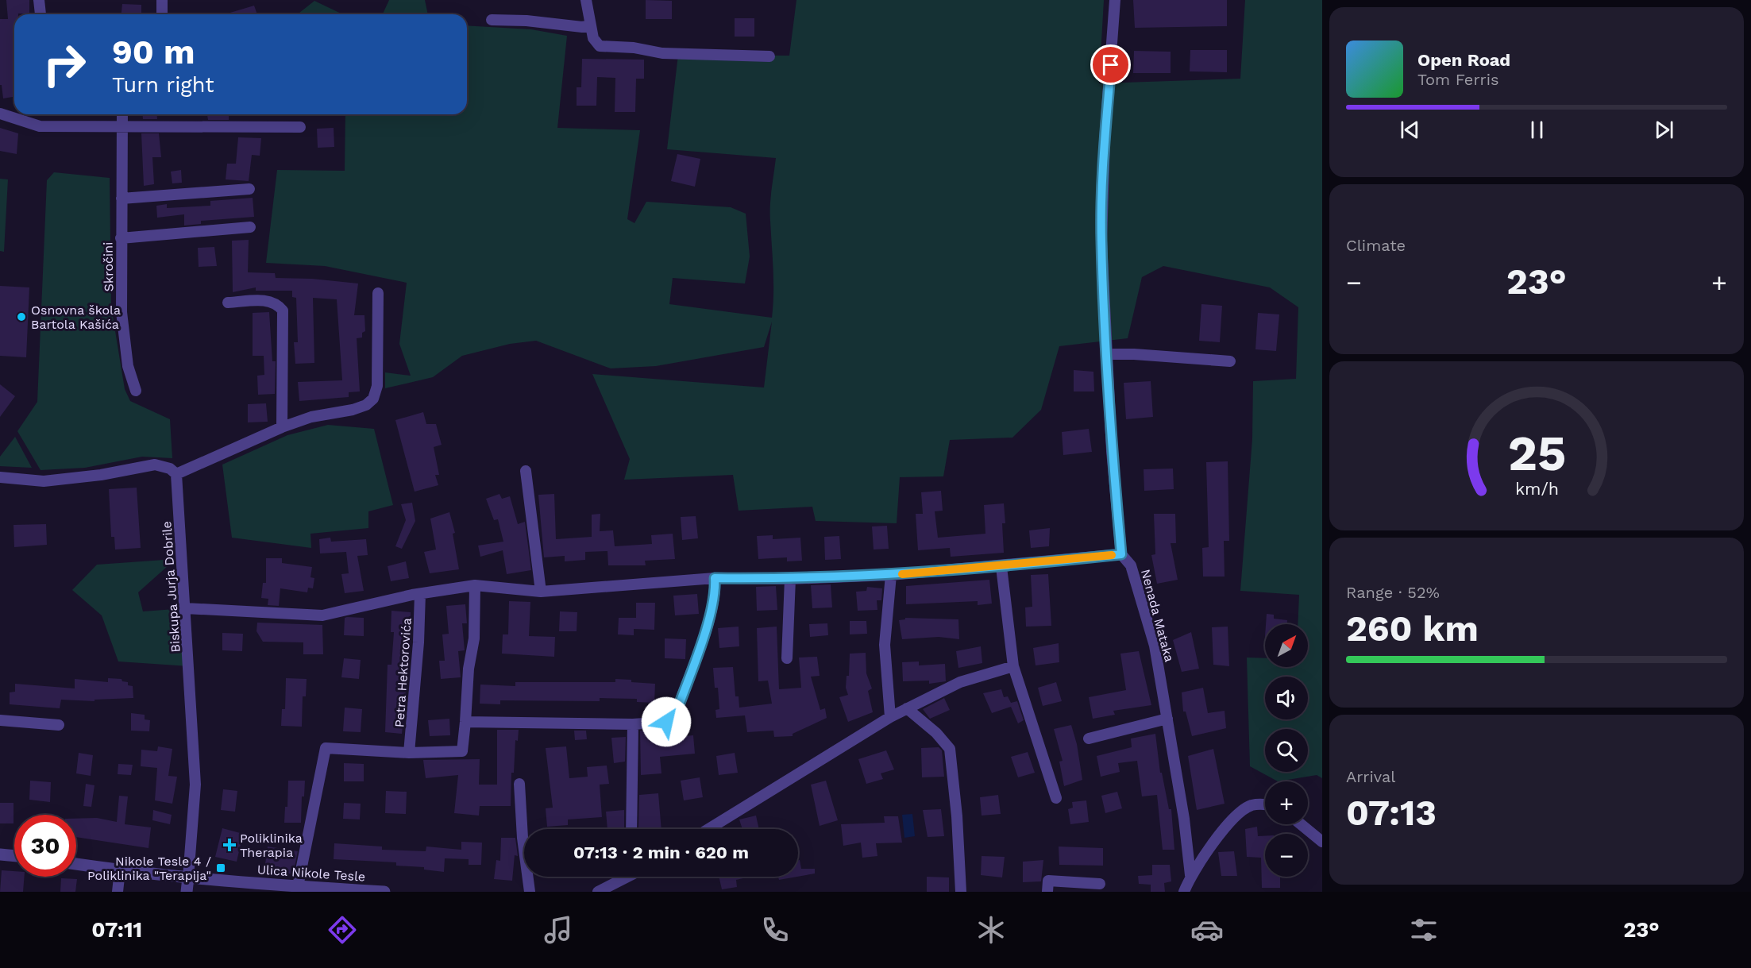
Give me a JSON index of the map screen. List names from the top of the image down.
{
  "streets": {
    "street": [
      "Skročini",
      "Biskupa Jurja Dobrile",
      "Nenada Mataka",
      "Petra Hektorovića",
      "Ulica Nikole Tesle"
    ]
  },
  "crossings": [
    ["Biskupa Jurja Dobrile", "Ulica Nikole Tesle"]
  ],
  "places": {
    "other": ["Osnovna škola Bartola Kašića"],
    "health": ["Poliklinika Therapia"],
    "transit": ["Nikole Tesle 4 / Poliklinika \"Terapija\""]
  },
  "north": "top right",
  "page": {
    "turn": ["90 m", "Turn right"],
    "song": ["Open Road", "Tom Ferris"],
    "tile": [
      "Climate",
      ["Range · 52%", "260 km"],
      ["Arrival", "07:13"]
    ],
    "heat": ["−", "23°", "+"],
    "map_buttons": ["+", "−"],
    "limit": "30",
    "trip": "07:13 · 2 min · 620 m",
    "tabs": ["07:11", "23°"],
    "gauge": ["25", "km/h"]
  }
}
